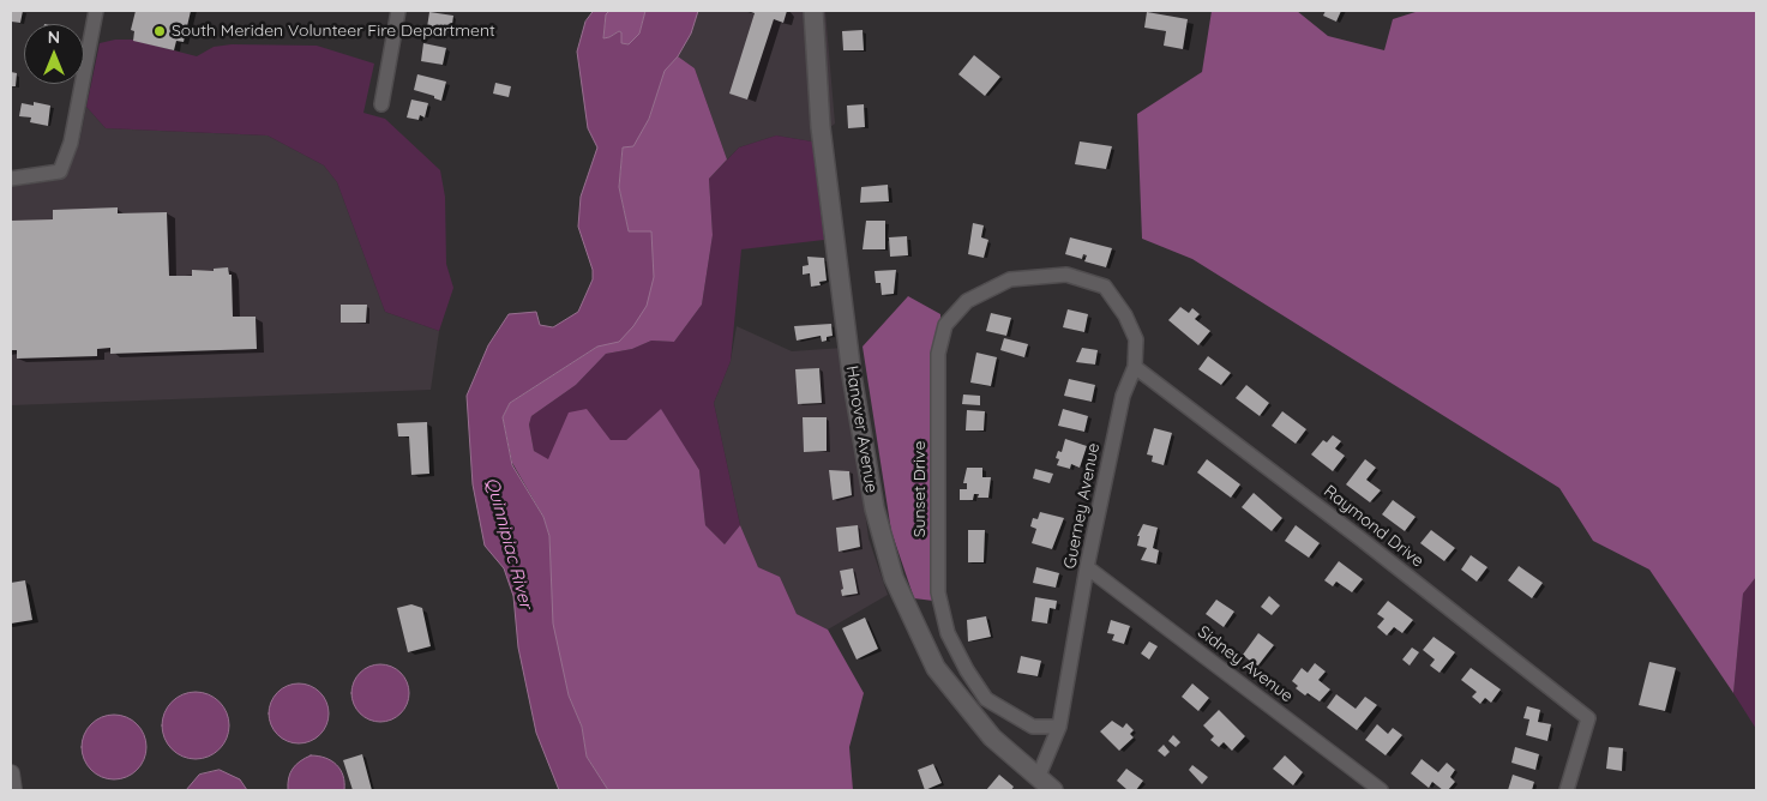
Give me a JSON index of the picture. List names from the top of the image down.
{
  "streets": {
    "main road": ["Hanover Avenue"],
    "street": [
      "Sunset Drive",
      "Guerney Avenue",
      "Raymond Drive",
      "Sidney Avenue"
    ]
  },
  "crossings": [
    ["Hanover Avenue", "Guerney Avenue"],
    ["Sunset Drive", "Guerney Avenue"],
    ["Guerney Avenue", "Raymond Drive"],
    ["Guerney Avenue", "Sidney Avenue"]
  ],
  "water": ["Quinnipiac River"],
  "places": ["South Meriden Volunteer Fire Department"],
  "north": "top"
}
